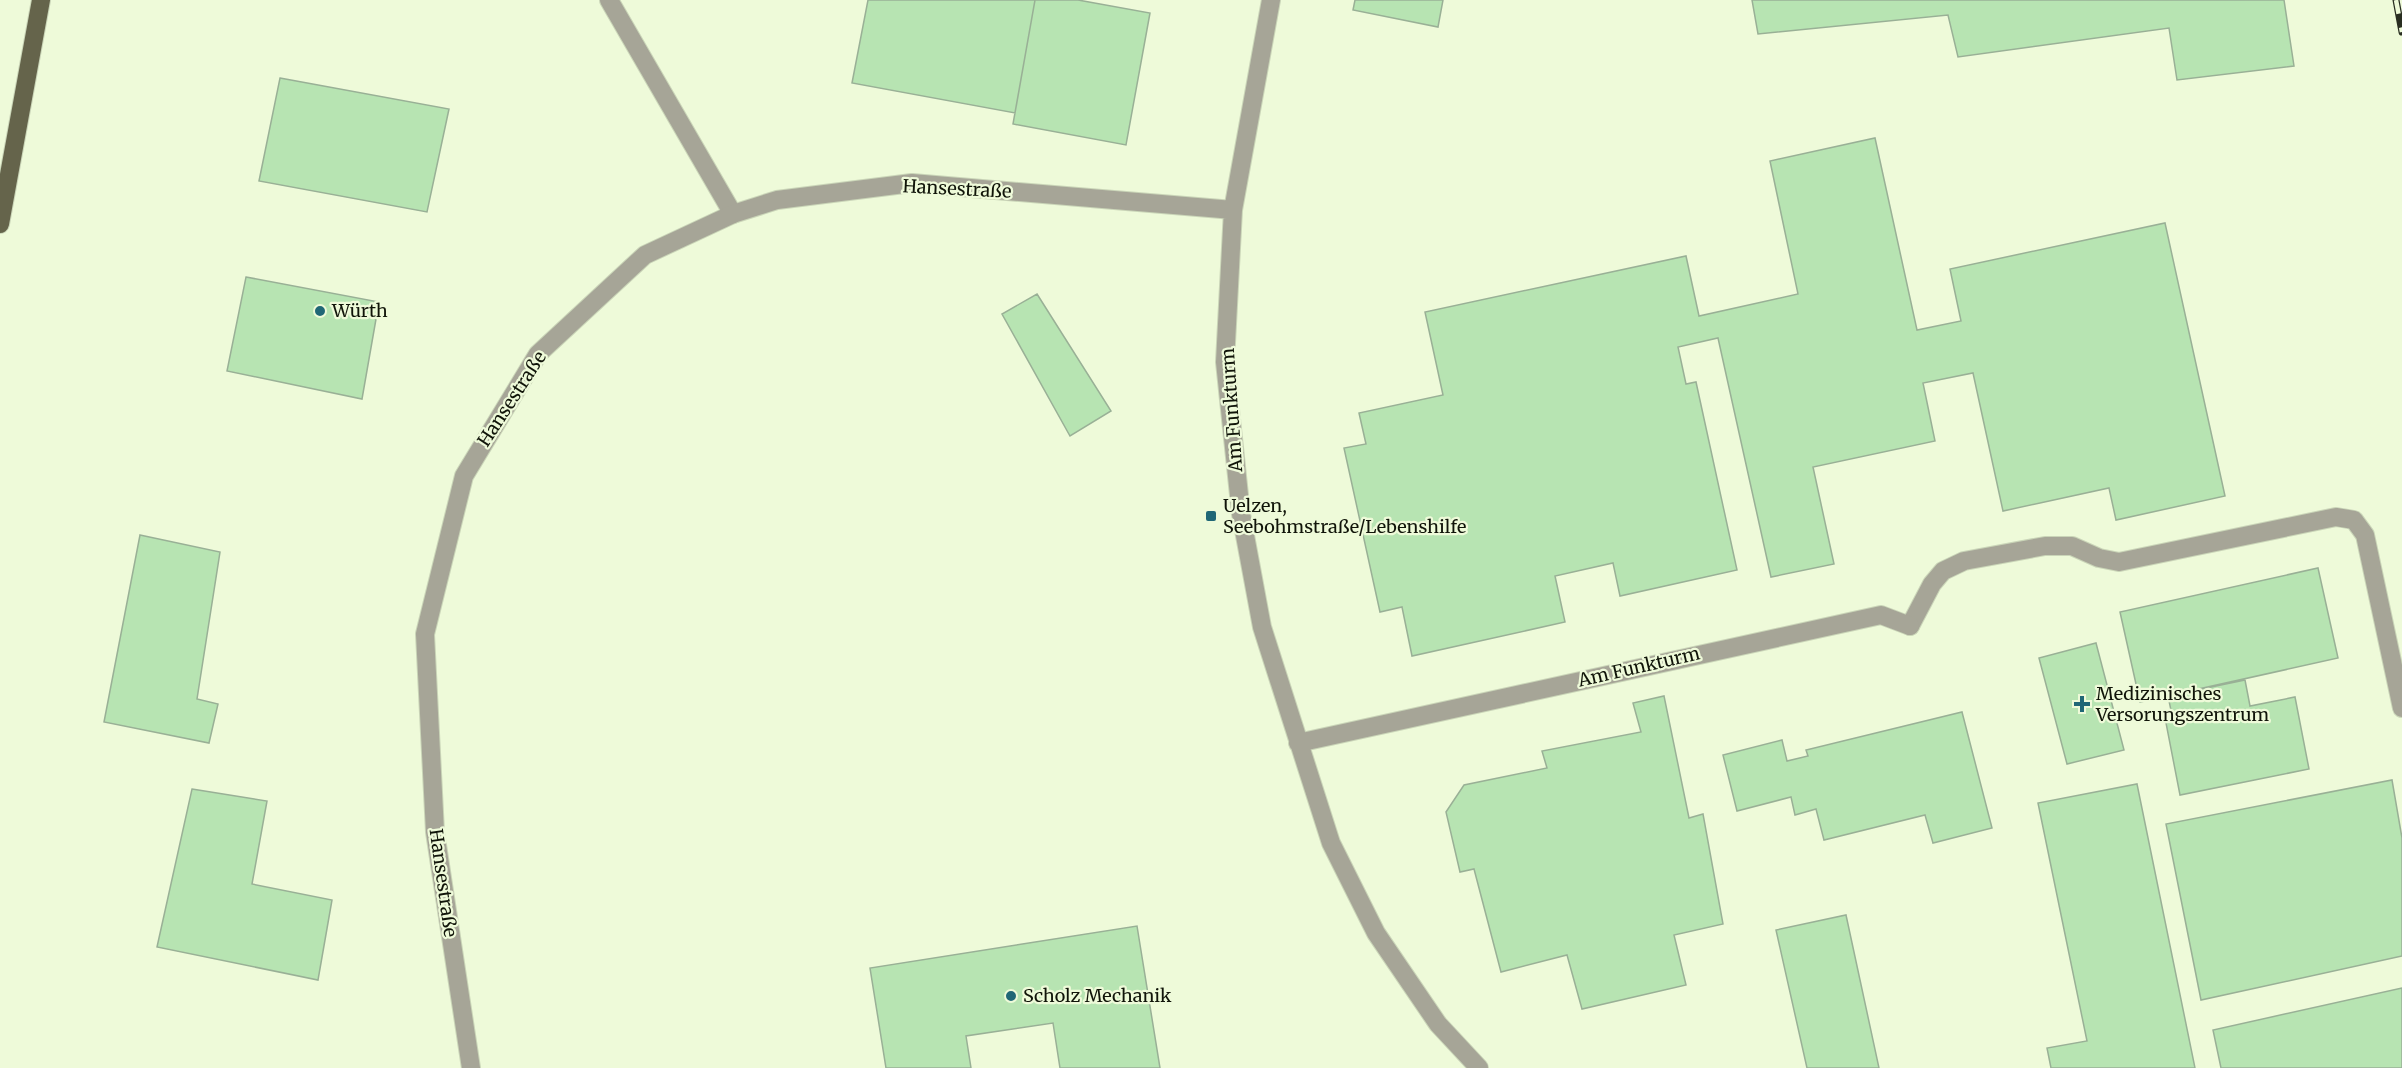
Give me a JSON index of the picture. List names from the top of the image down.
{
  "streets": {
    "street": ["Hansestraße", "Am Funkturm"]
  },
  "crossings": [
    ["Hansestraße", "Am Funkturm"]
  ],
  "places": {
    "other": ["Würth", "Scholz Mechanik"],
    "transit": ["Uelzen, Seebohmstraße/Lebenshilfe"],
    "health": ["Medizinisches Versorungszentrum"]
  }
}
